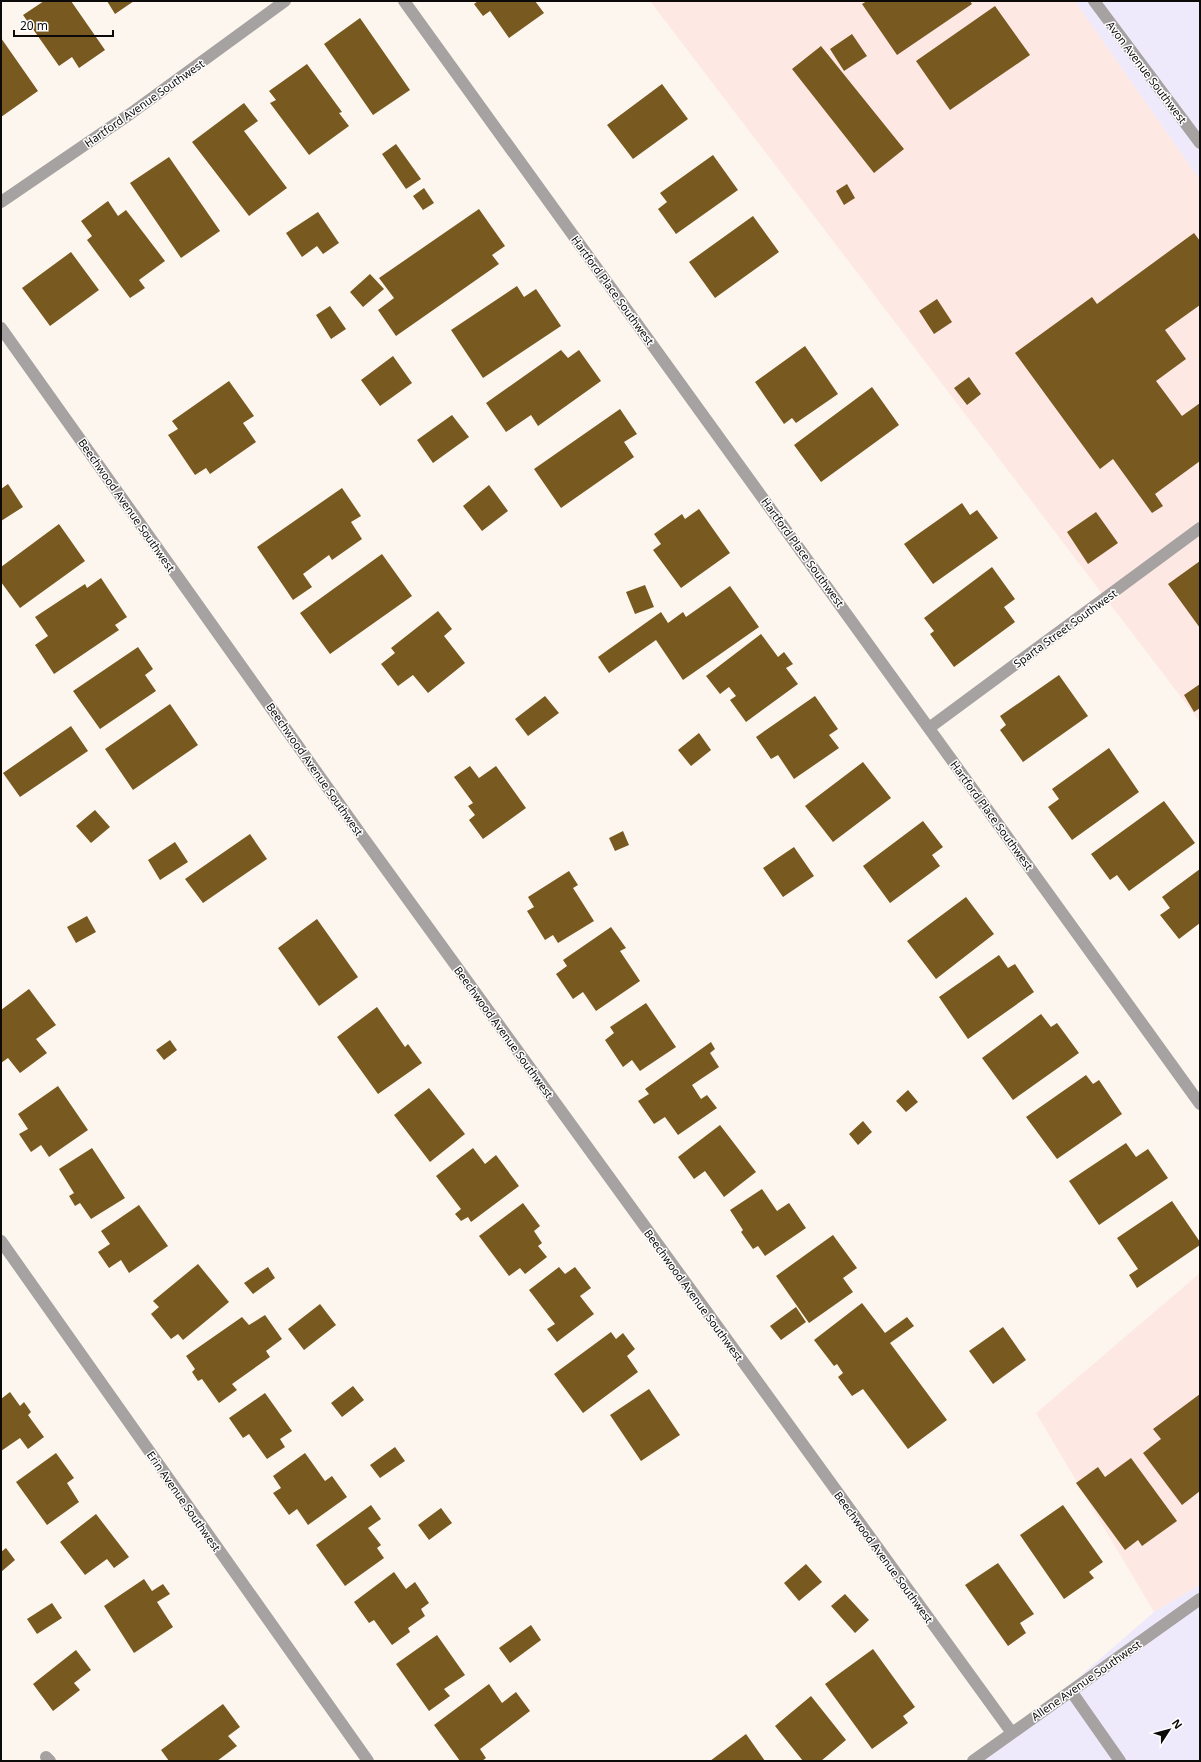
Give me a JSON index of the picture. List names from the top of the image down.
{
  "streets": {
    "street": [
      "Avon Avenue Southwest",
      "Hartford Avenue Southwest",
      "Hartford Place Southwest",
      "Beechwood Avenue Southwest",
      "Sparta Street Southwest",
      "Erin Avenue Southwest",
      "Allene Avenue Southwest"
    ]
  },
  "crossings": [
    ["Hartford Place Southwest", "Sparta Street Southwest"],
    ["Beechwood Avenue Southwest", "Allene Avenue Southwest"]
  ],
  "scale_bar": "20 m",
  "north": "top right"
}
